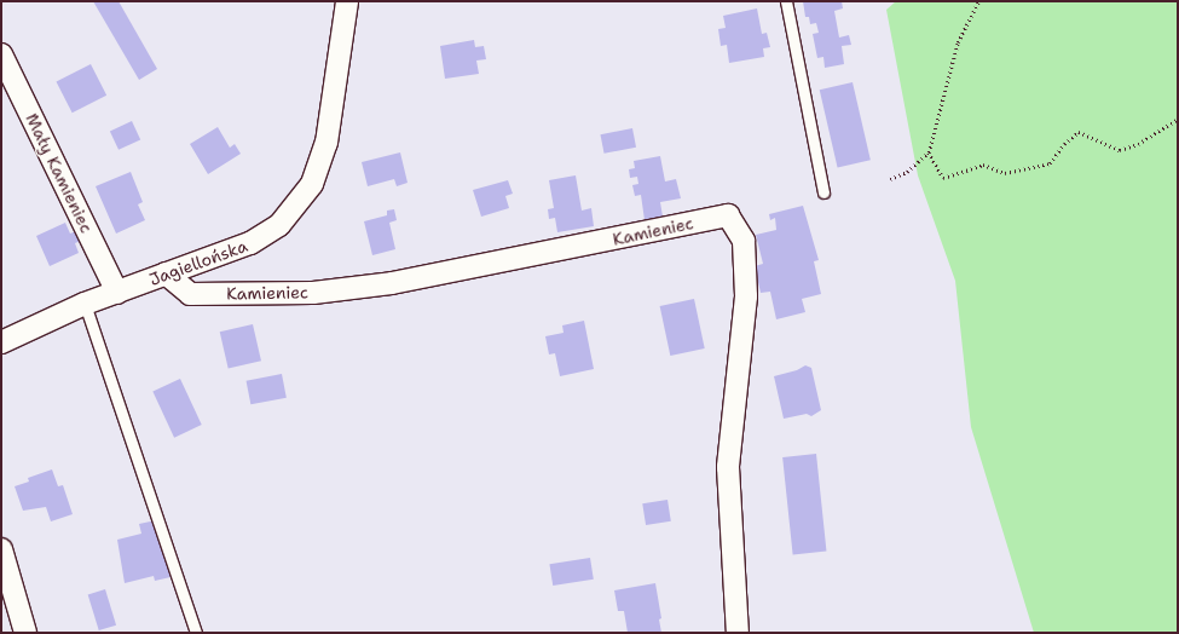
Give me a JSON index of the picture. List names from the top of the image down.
{
  "streets": {
    "street": ["Mały Kamieniec", "Kamieniec", "Jagiellońska"]
  },
  "crossings": [
    ["Mały Kamieniec", "Jagiellońska"],
    ["Kamieniec", "Jagiellońska"]
  ]
}
